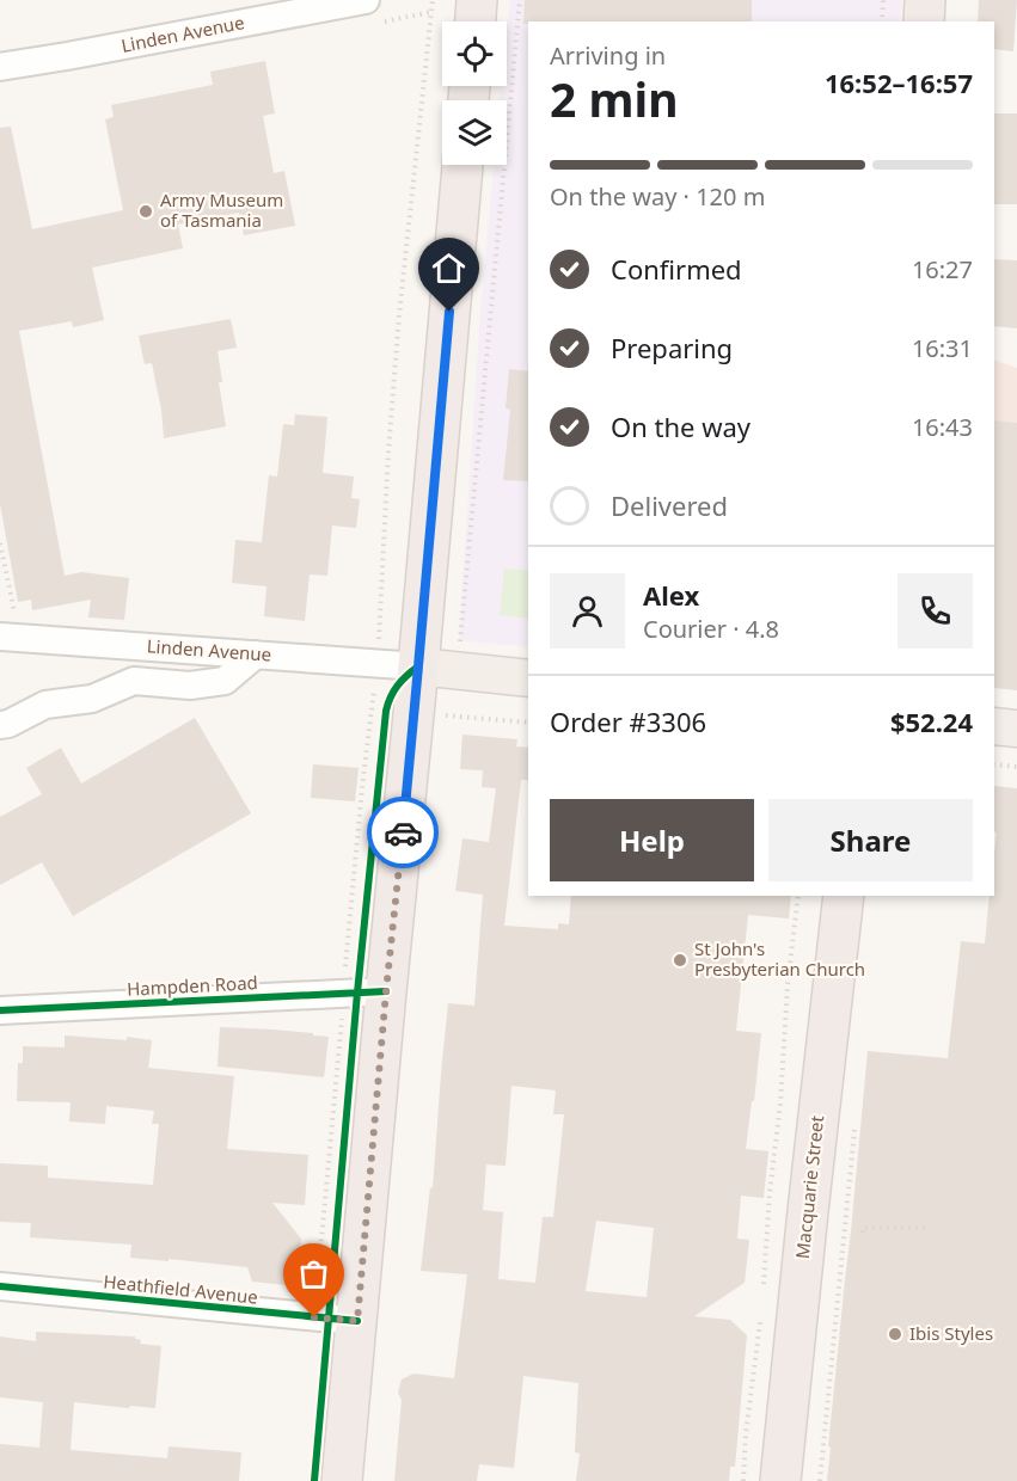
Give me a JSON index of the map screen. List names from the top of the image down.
{
  "streets": {
    "highway": ["Macquarie Street"],
    "street": ["Linden Avenue", "Hampden Road", "Heathfield Avenue"]
  },
  "places": ["Army Museum of Tasmania", "St John's Presbyterian Church", "Ibis Styles"],
  "page": {
    "heading": ["2 min", "Arriving in", "16:52–16:57"],
    "panel": [
      "Alex",
      "Courier · 4.8",
      "Order #3306",
      "$52.24"
    ],
    "bar": "On the way · 120 m",
    "list": [
      ["Confirmed", "16:27"],
      ["Preparing", "16:31"],
      ["On the way", "16:43"],
      "Delivered"
    ],
    "buttons": ["Help", "Share"]
  }
}
